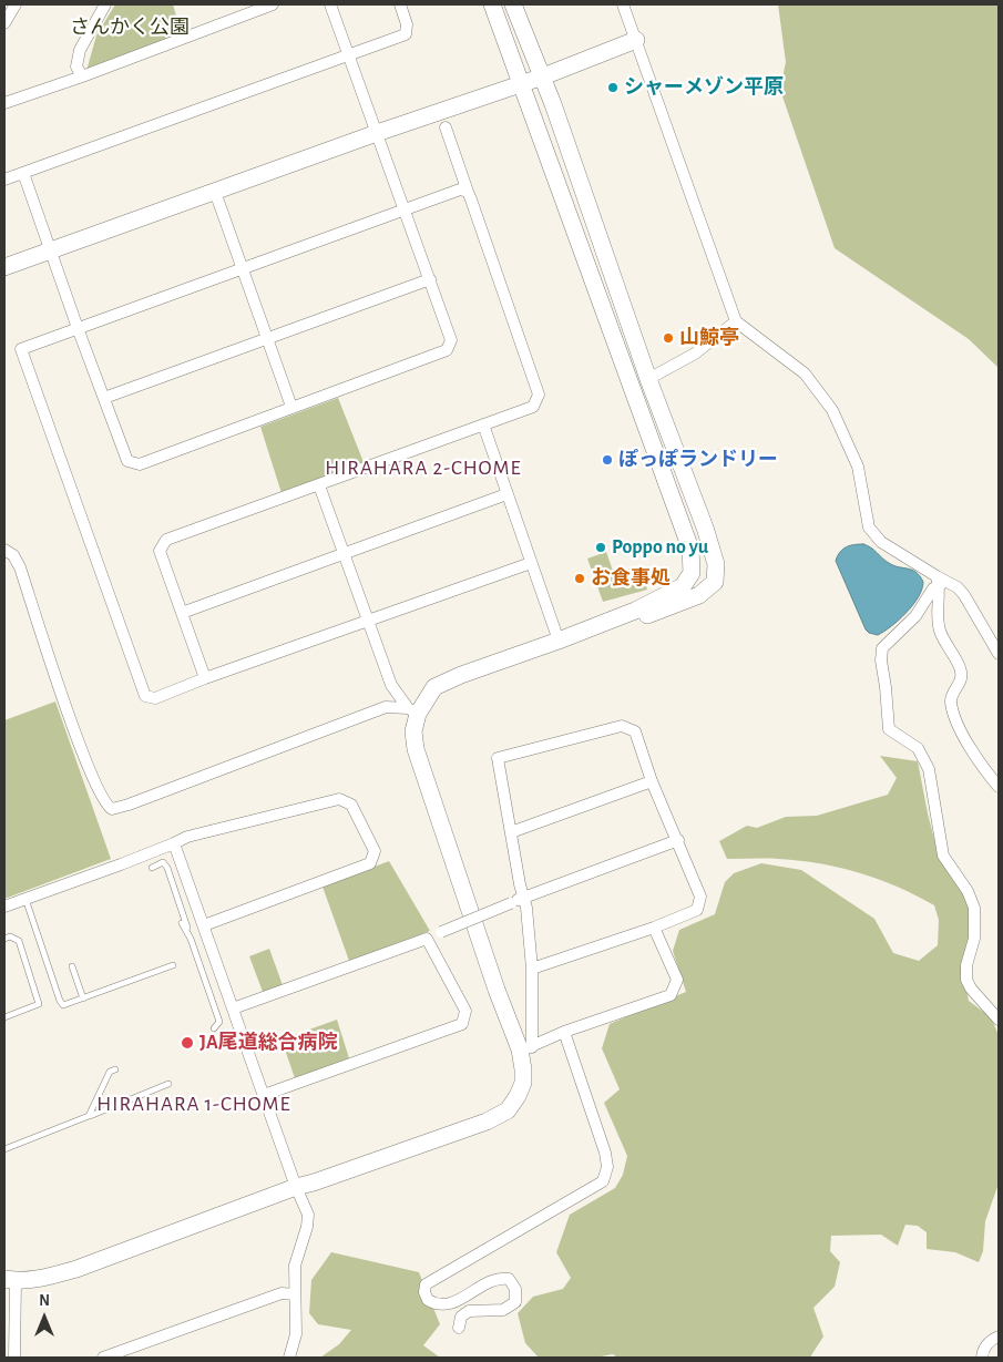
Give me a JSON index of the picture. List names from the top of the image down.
{
  "districts": ["HIRAHARA 2-CHOME", "HIRAHARA 1-CHOME"],
  "parks": ["さんかく公園"],
  "places": [
    "シャーメゾン平原",
    "山鯨亭",
    "ぽっぽランドリー",
    "Poppo no yu",
    "お食事処",
    "JA尾道総合病院"
  ],
  "north": "top"
}
